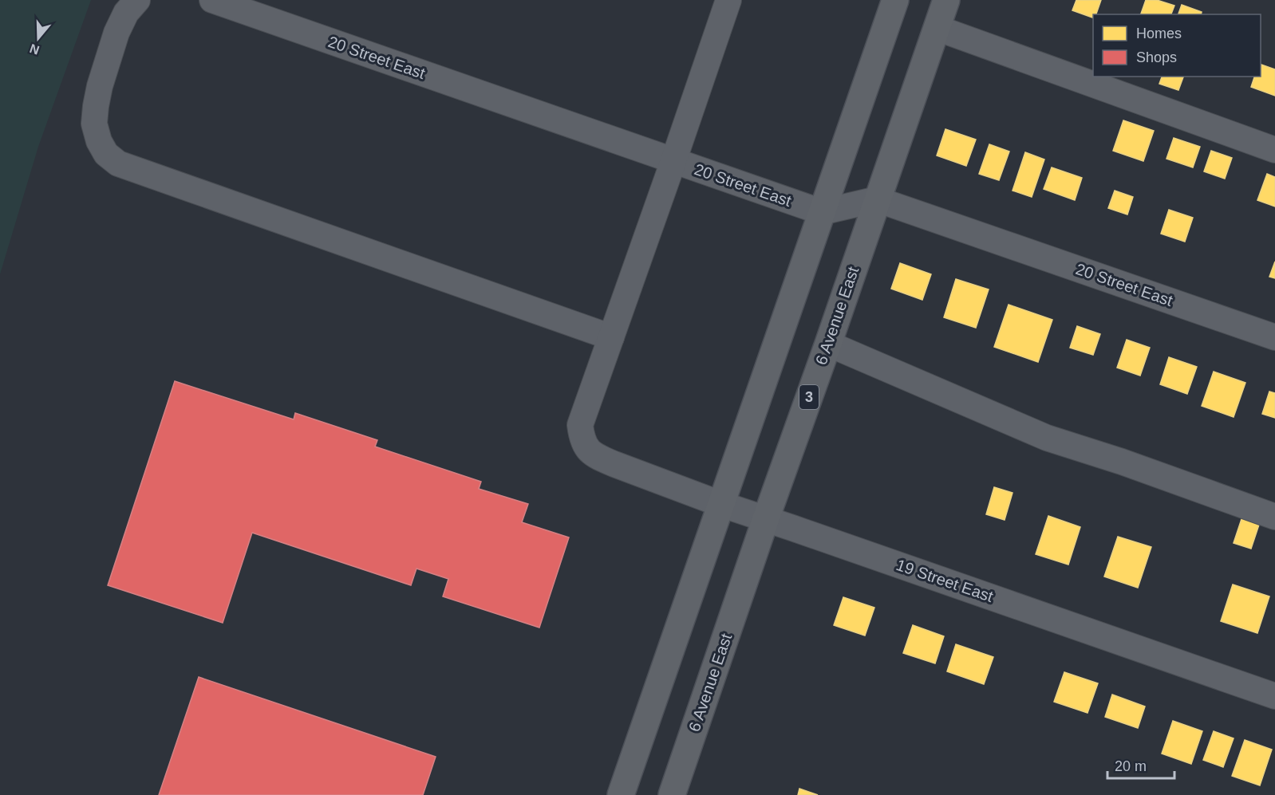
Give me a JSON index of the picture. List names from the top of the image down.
{
  "streets": {
    "main road": ["6 Avenue East", "3"],
    "street": ["20 Street East", "19 Street East"]
  },
  "crossings": [
    ["20 Street East", "6 Avenue East"],
    ["20 Street East", "19 Street East"],
    ["6 Avenue East", "19 Street East"]
  ],
  "legend": ["Homes", "Shops"],
  "scale_bar": "20 m",
  "north": "bottom"
}
